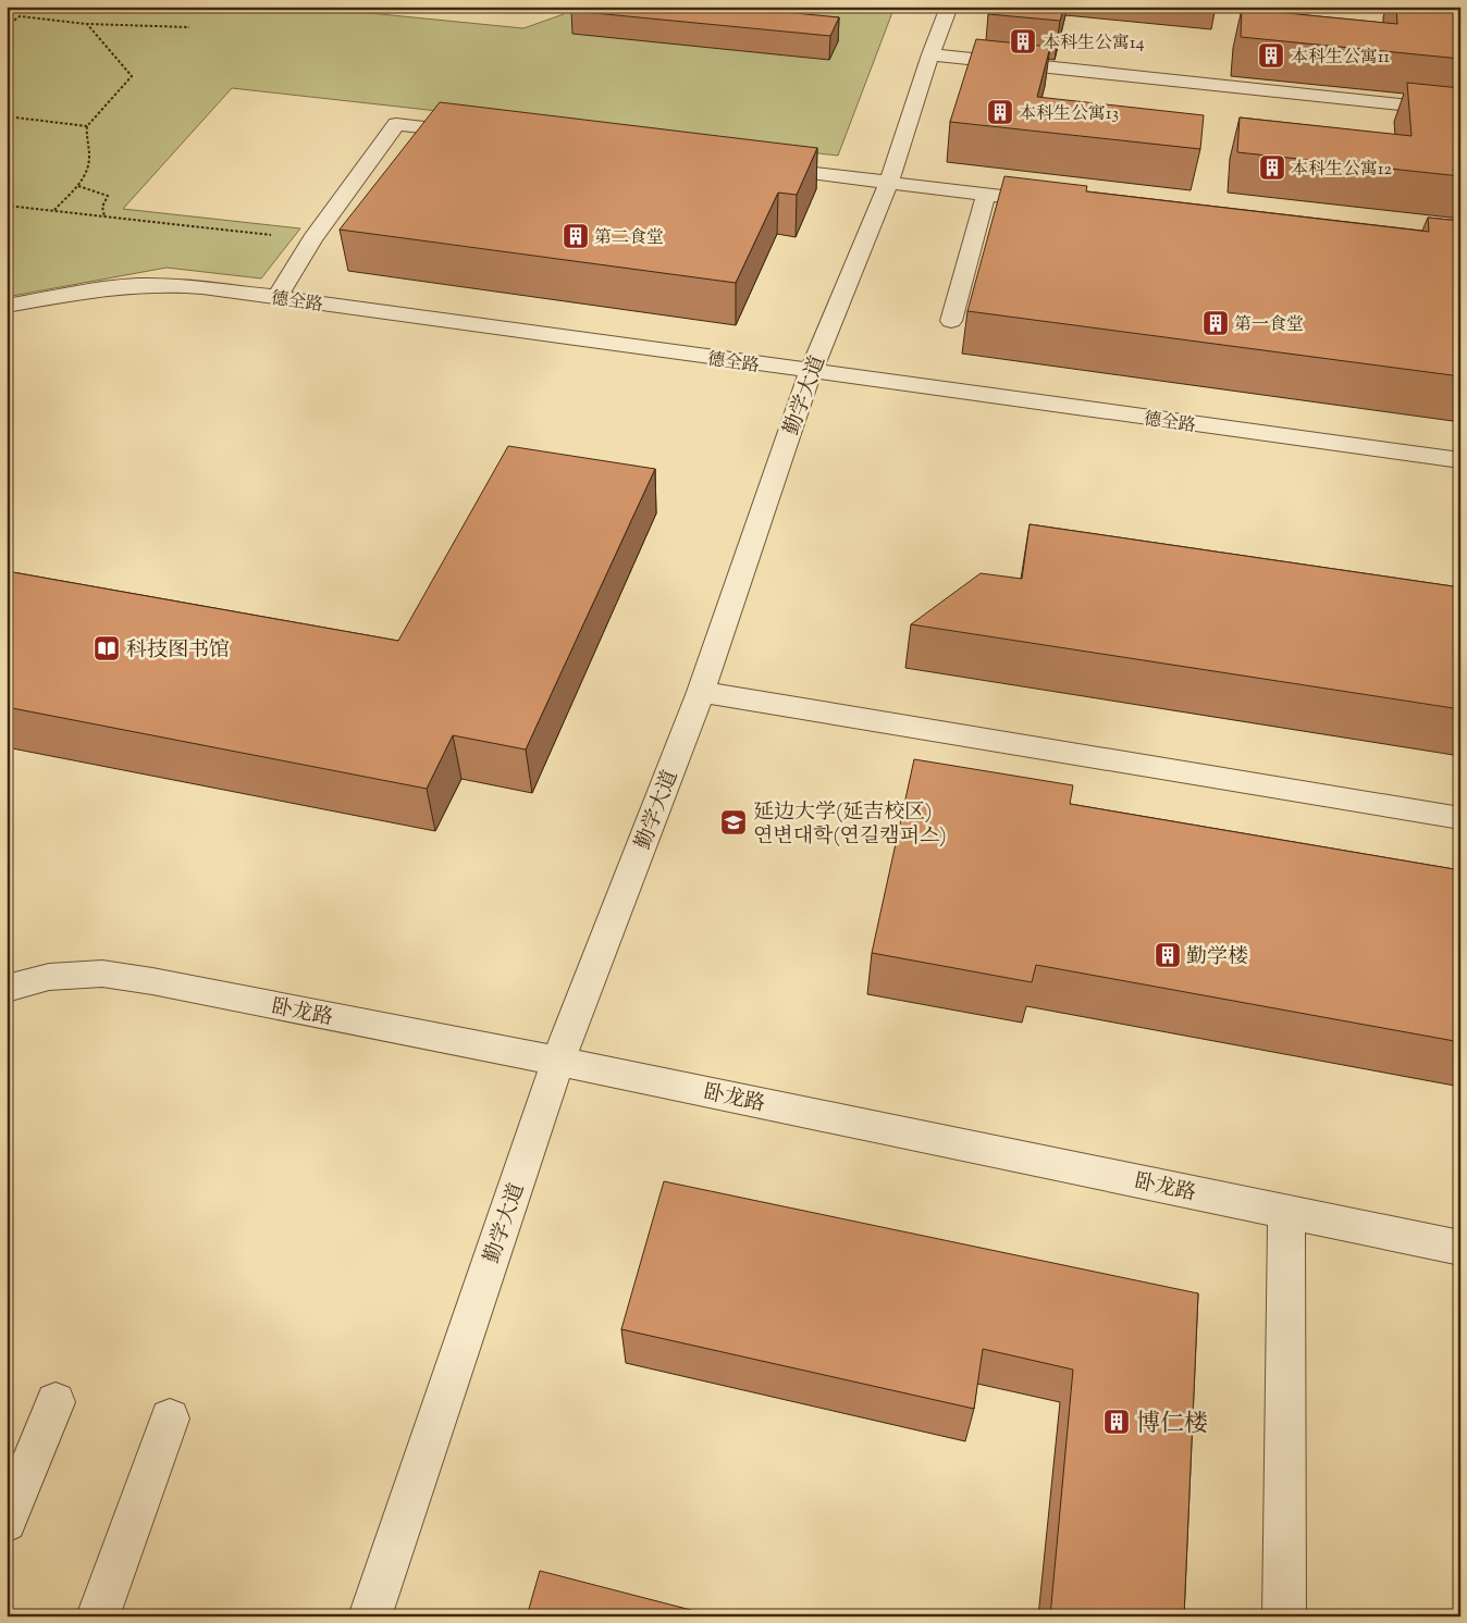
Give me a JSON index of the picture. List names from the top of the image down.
{
  "streets": {
    "lane": ["德全路", "勤学大道", "卧龙路"]
  },
  "crossings": [
    ["德全路", "勤学大道"],
    ["勤学大道", "卧龙路"]
  ],
  "places": {
    "building": [
      "本科生公寓14",
      "本科生公寓11",
      "本科生公寓13",
      "本科生公寓12",
      "第二食堂",
      "第一食堂",
      "勤学楼",
      "博仁楼"
    ],
    "library": ["科技图书馆"],
    "school or university": ["延边大学(延吉校区) 연변대학(연길캠퍼스)"]
  }
}
